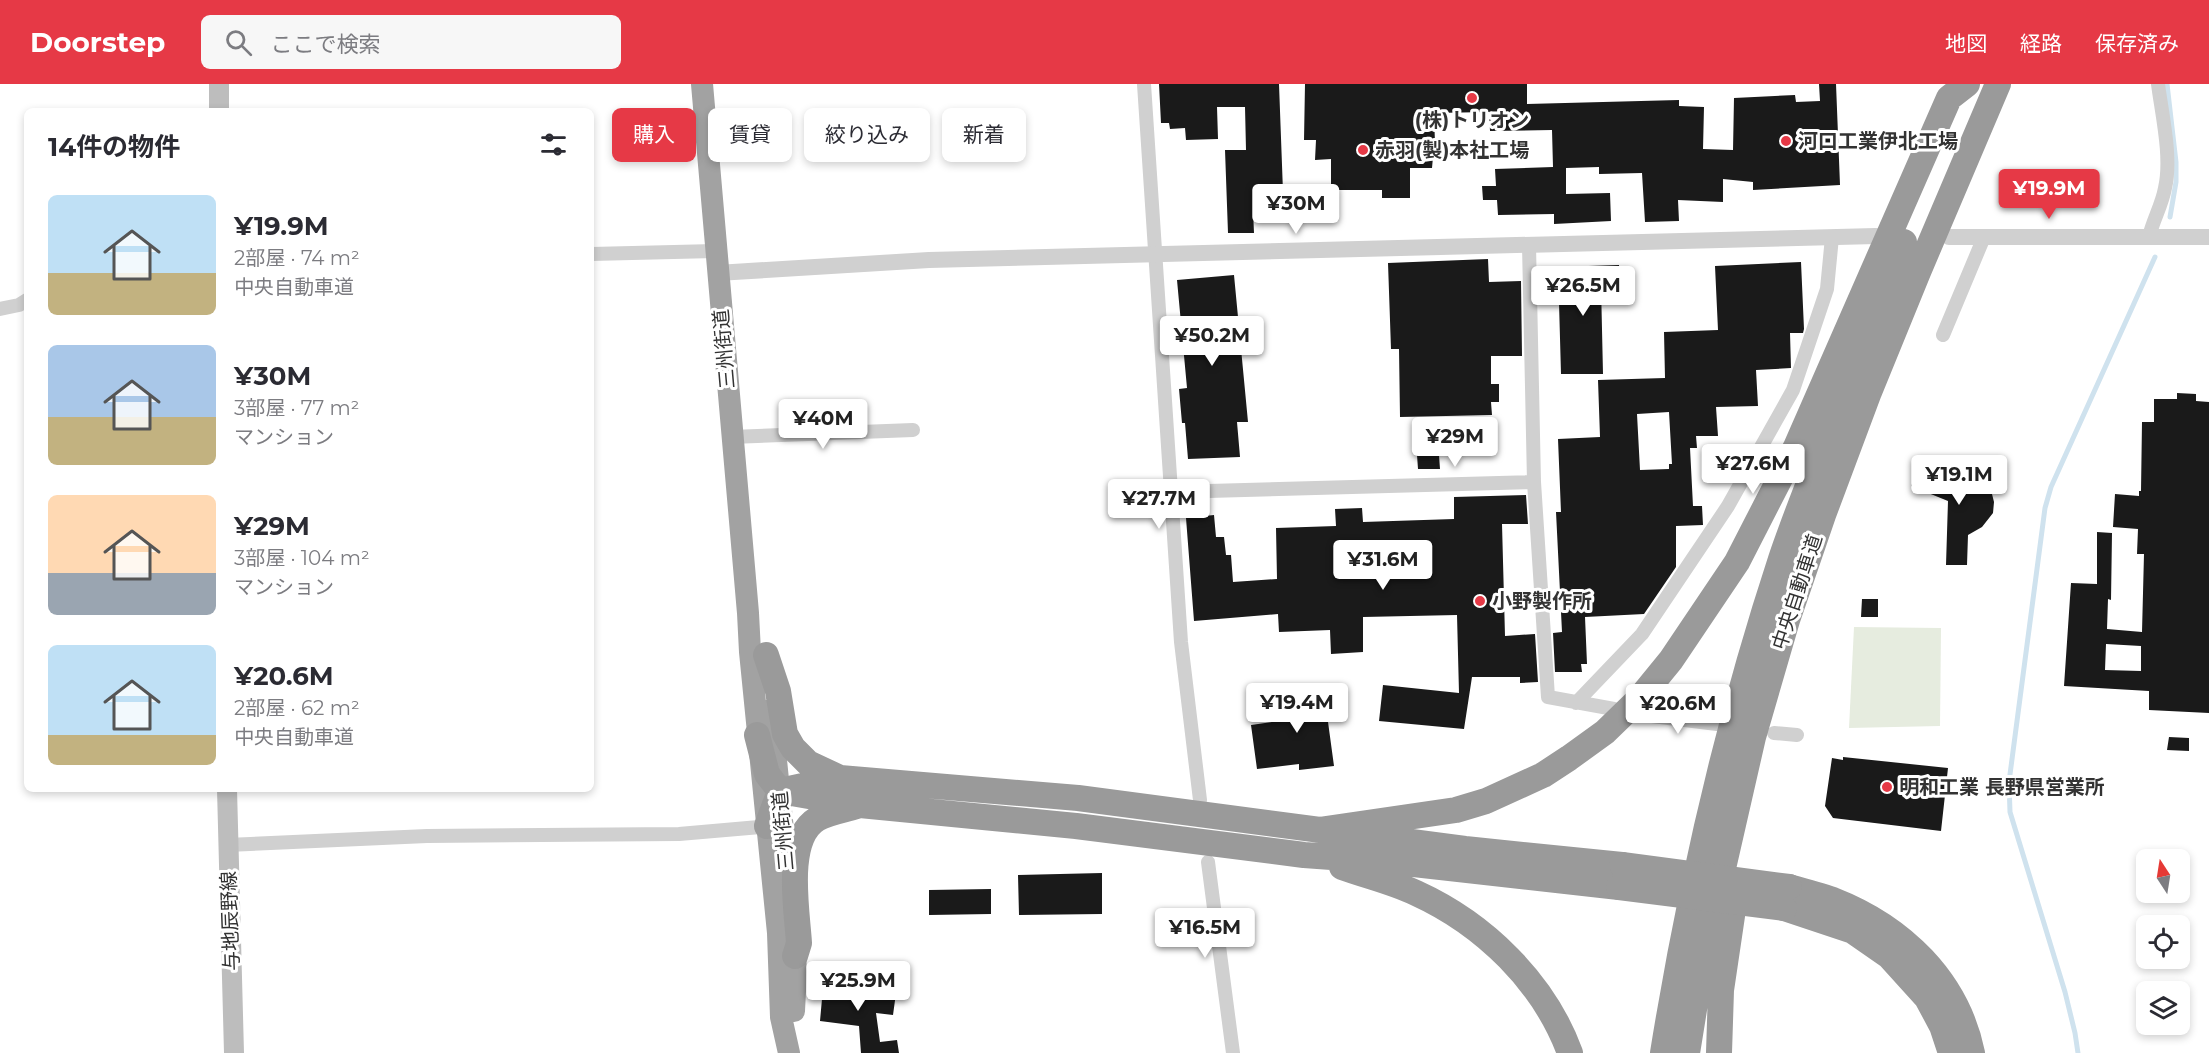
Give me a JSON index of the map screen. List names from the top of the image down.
{
  "streets": {
    "highway": ["三州街道", "中央自動車道"],
    "main road": ["与地辰野線"]
  },
  "places": [
    "(株)トリオン",
    "河口工業伊北工場",
    "赤羽(製)本社工場",
    "小野製作所",
    "明和工業 長野県営業所"
  ],
  "north": "top",
  "page": {
    "header": "Doorstep",
    "search": "ここで検索",
    "nav": ["地図", "経路", "保存済み"],
    "chip": [
      "購入",
      "賃貸",
      "絞り込み",
      "新着"
    ],
    "heading": "14件の物件",
    "price": [
      "¥19.9M",
      "¥30M",
      "¥26.5M",
      "¥50.2M",
      "¥40M",
      "¥29M",
      "¥27.6M",
      "¥19.1M",
      "¥27.7M",
      "¥31.6M",
      "¥19.4M",
      "¥20.6M",
      "¥16.5M",
      "¥25.9M"
    ],
    "list": [
      {
        "name": "¥19.9M",
        "note": "2部屋 · 74 m² · 中央自動車道"
      },
      {
        "name": "¥30M",
        "note": "3部屋 · 77 m² · マンション"
      },
      {
        "name": "¥29M",
        "note": "3部屋 · 104 m² · マンション"
      },
      {
        "name": "¥20.6M",
        "note": "2部屋 · 62 m² · 中央自動車道"
      }
    ]
  }
}
